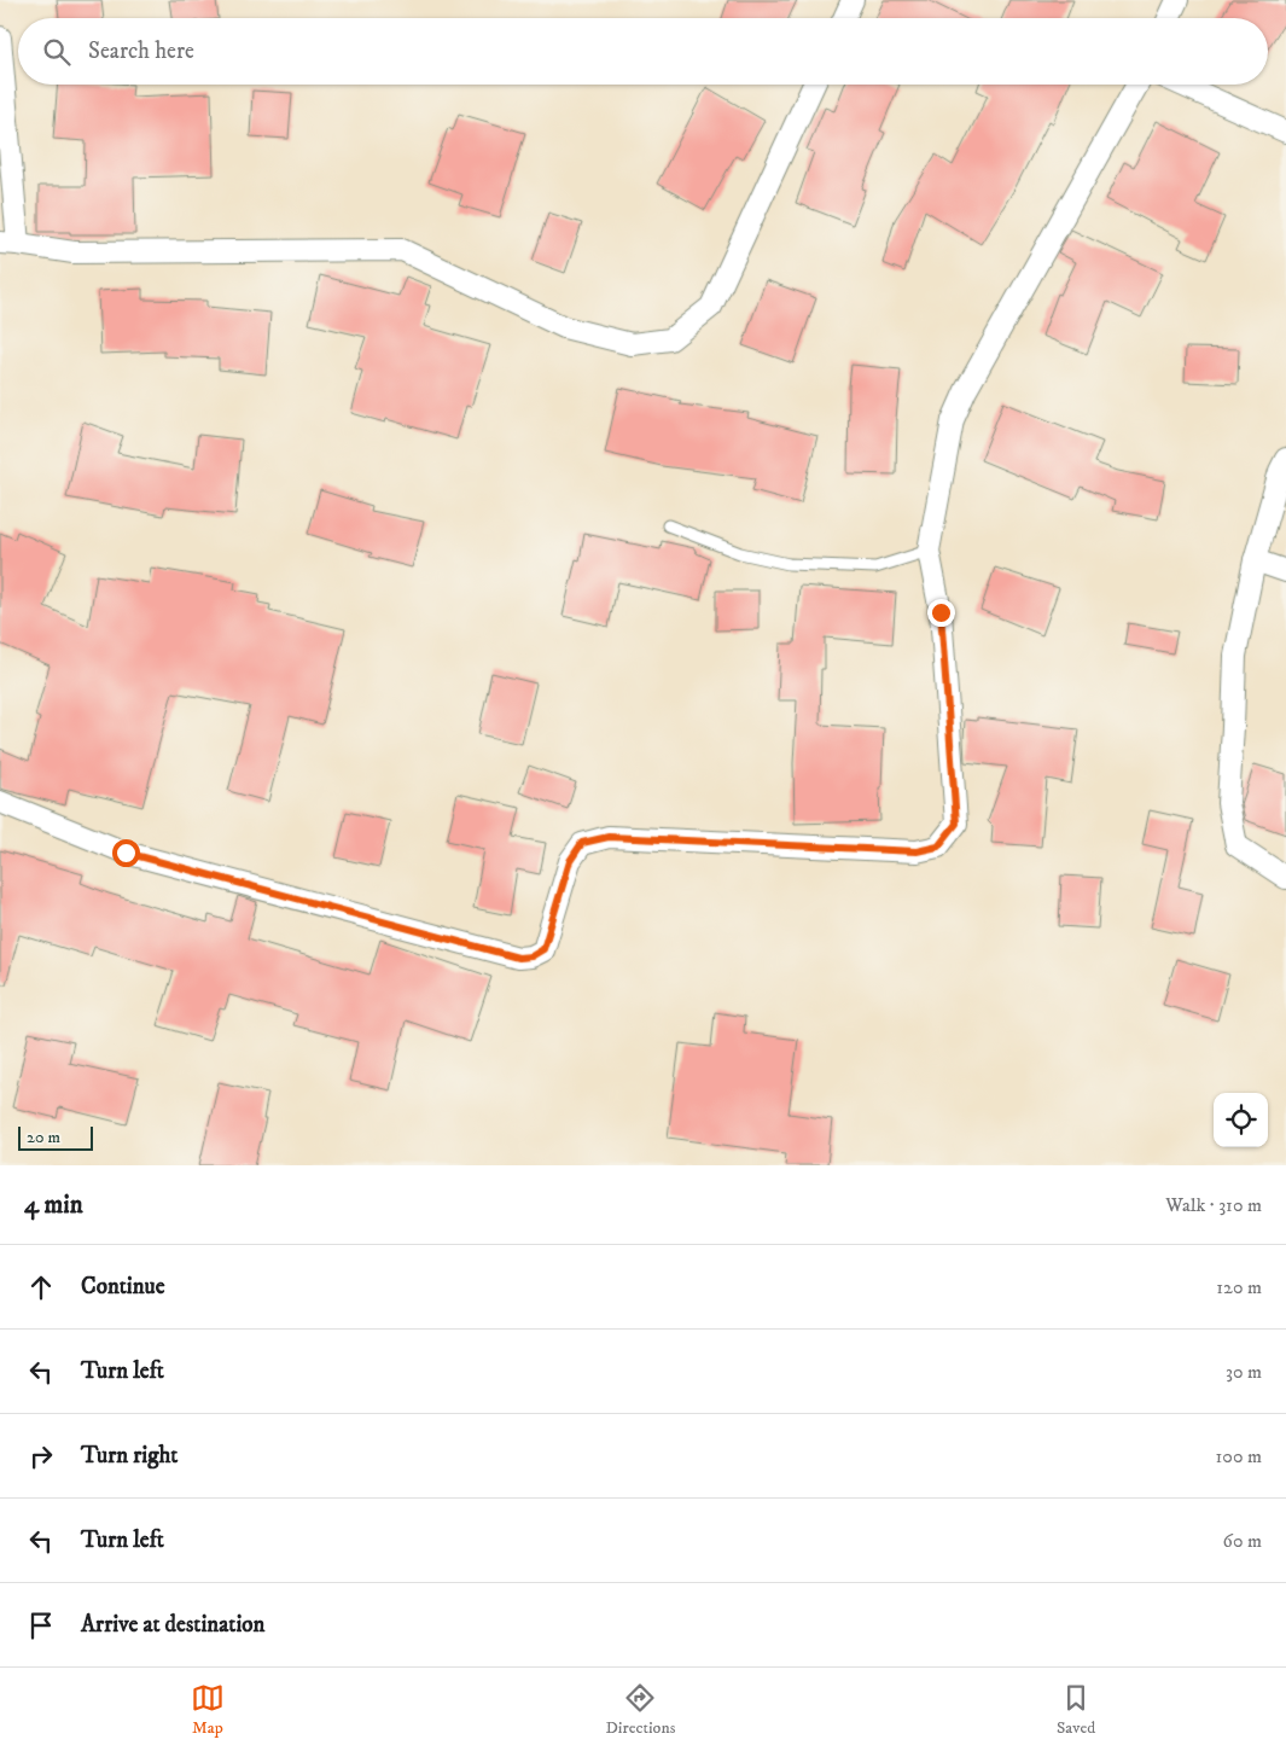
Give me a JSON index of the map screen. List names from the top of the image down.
{
  "scale_bar": "20 m",
  "page": {
    "search": "Search here",
    "scale": "20 m",
    "heading": ["4 min", "Walk · 310 m"],
    "list": [
      ["Continue", "120 m"],
      ["Turn left", "30 m"],
      ["Turn right", "100 m"],
      ["Turn left", "60 m"],
      "Arrive at destination"
    ],
    "nav": ["Map", "Directions", "Saved"]
  }
}
